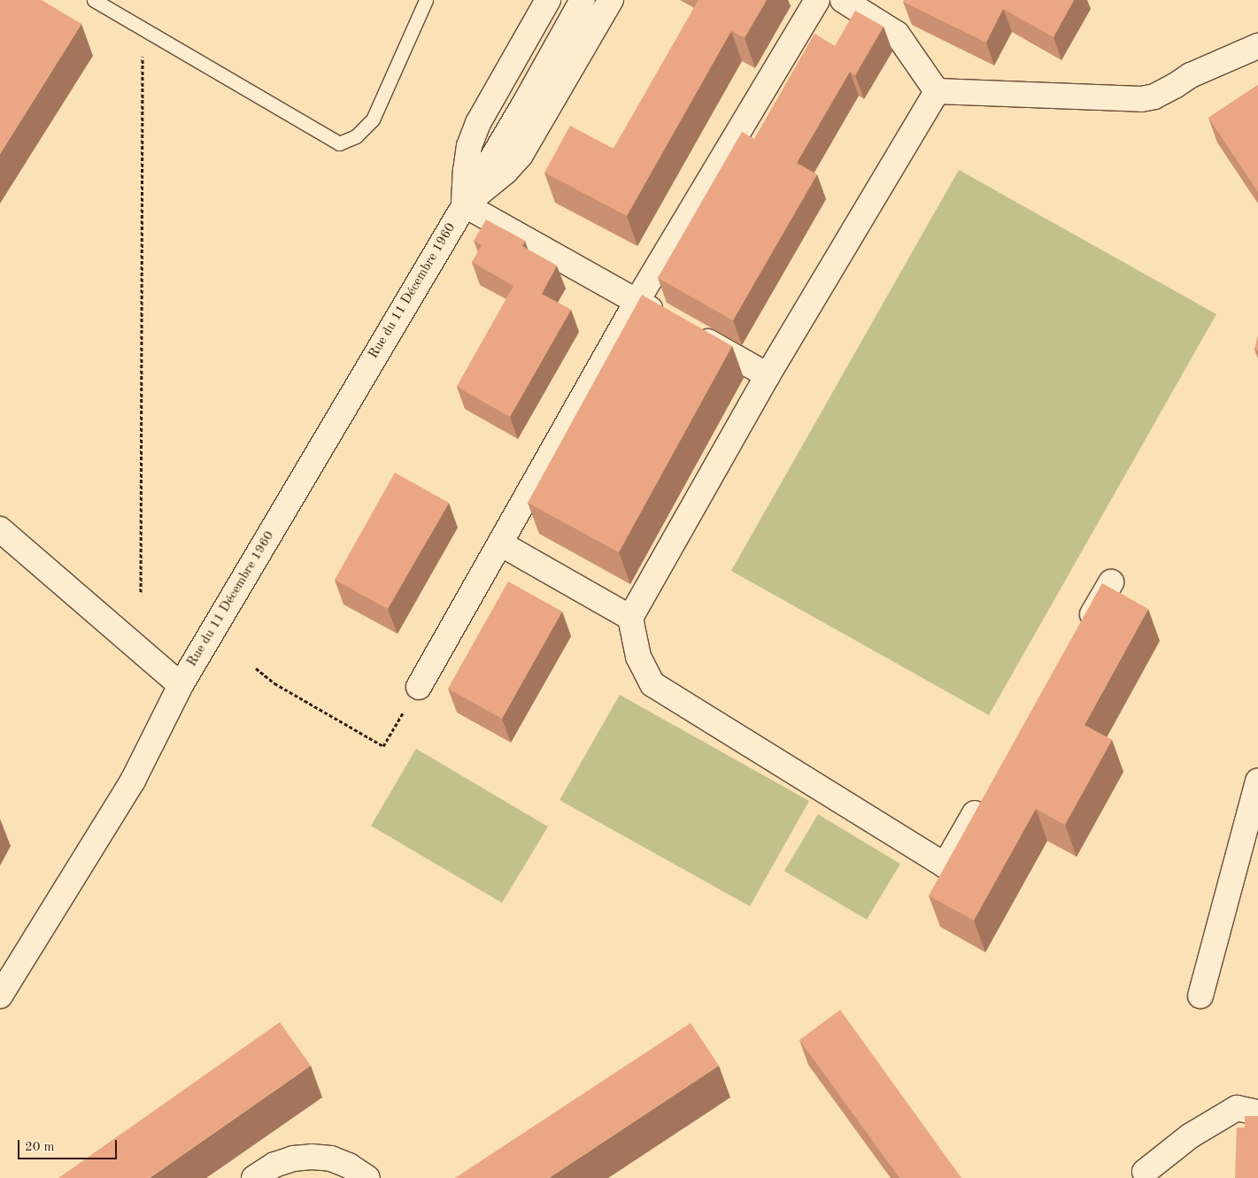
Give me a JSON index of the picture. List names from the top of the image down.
{
  "streets": {
    "street": ["Rue du 11 Décembre 1960"]
  },
  "scale_bar": "20 m"
}
